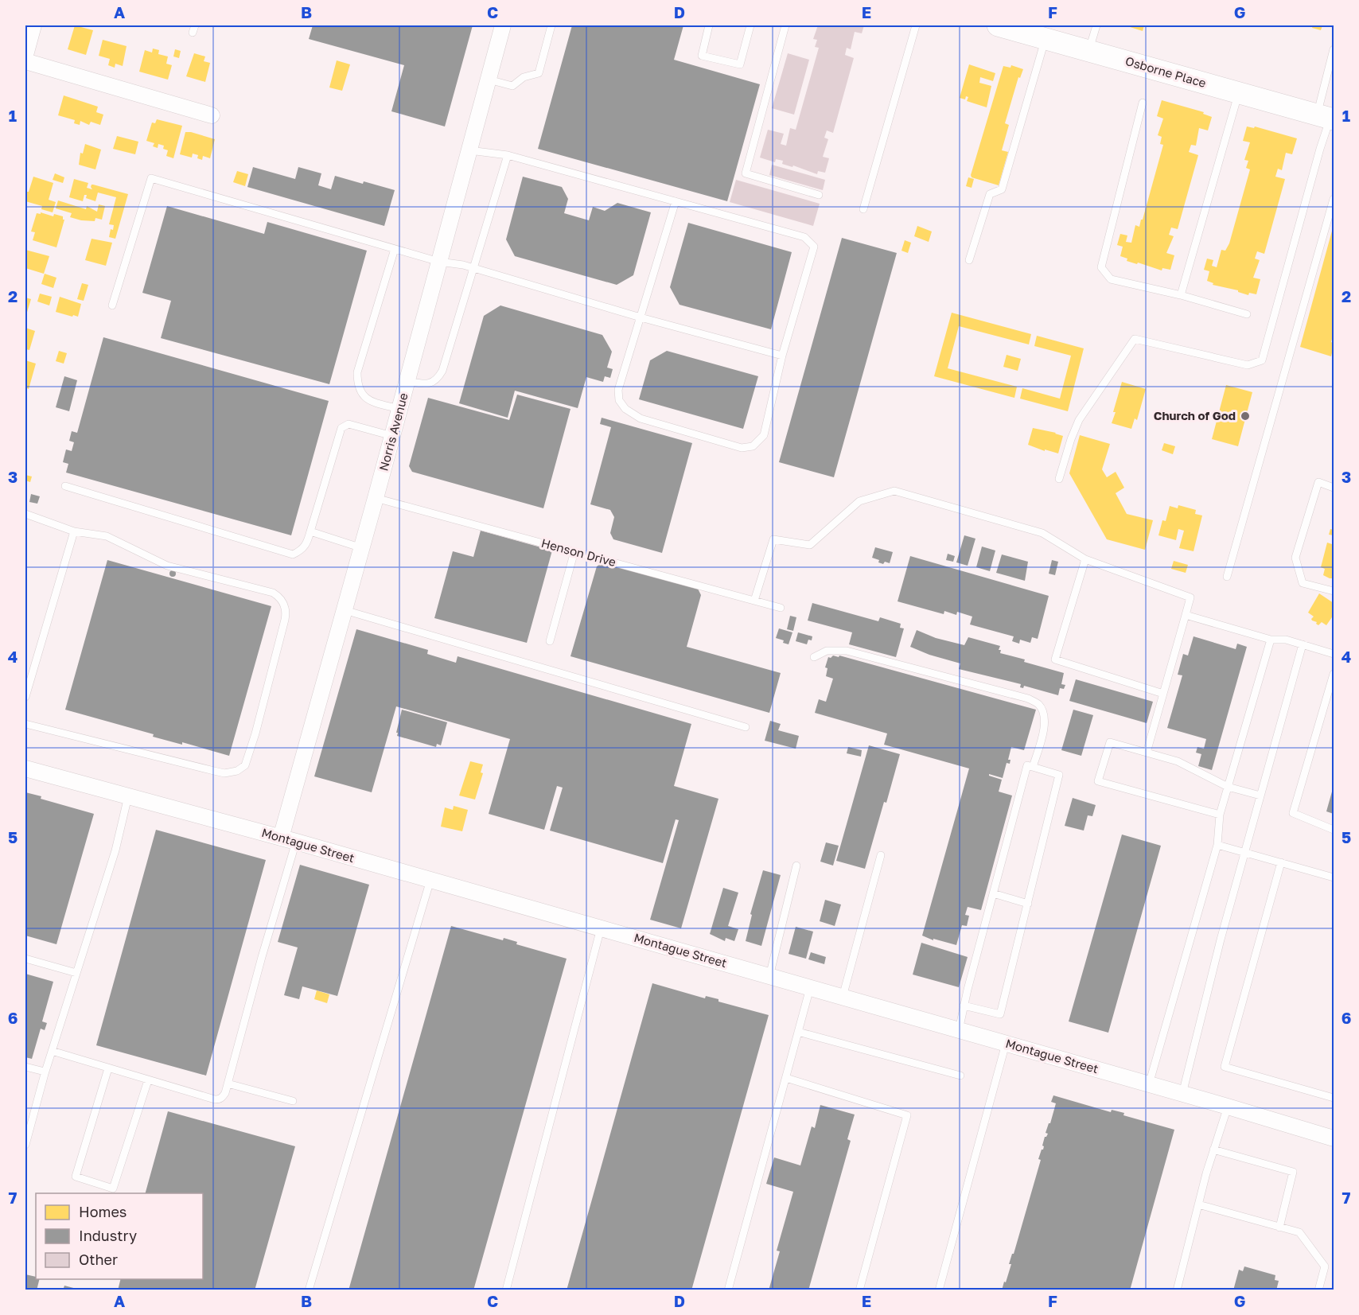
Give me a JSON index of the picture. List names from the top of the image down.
{
  "streets": {
    "street": ["Osborne Place", "Norris Avenue", "Montague Street"],
    "lane": ["Henson Drive"]
  },
  "crossings": [
    ["Norris Avenue", "Henson Drive"],
    ["Norris Avenue", "Montague Street"]
  ],
  "places": ["Church of God"],
  "legend": ["Homes", "Industry", "Other"],
  "grid": {
    "columns": [
      "A",
      "B",
      "C",
      "D",
      "E",
      "F",
      "G"
    ],
    "rows": [
      "1",
      "2",
      "3",
      "4",
      "5",
      "6",
      "7"
    ]
  }
}
